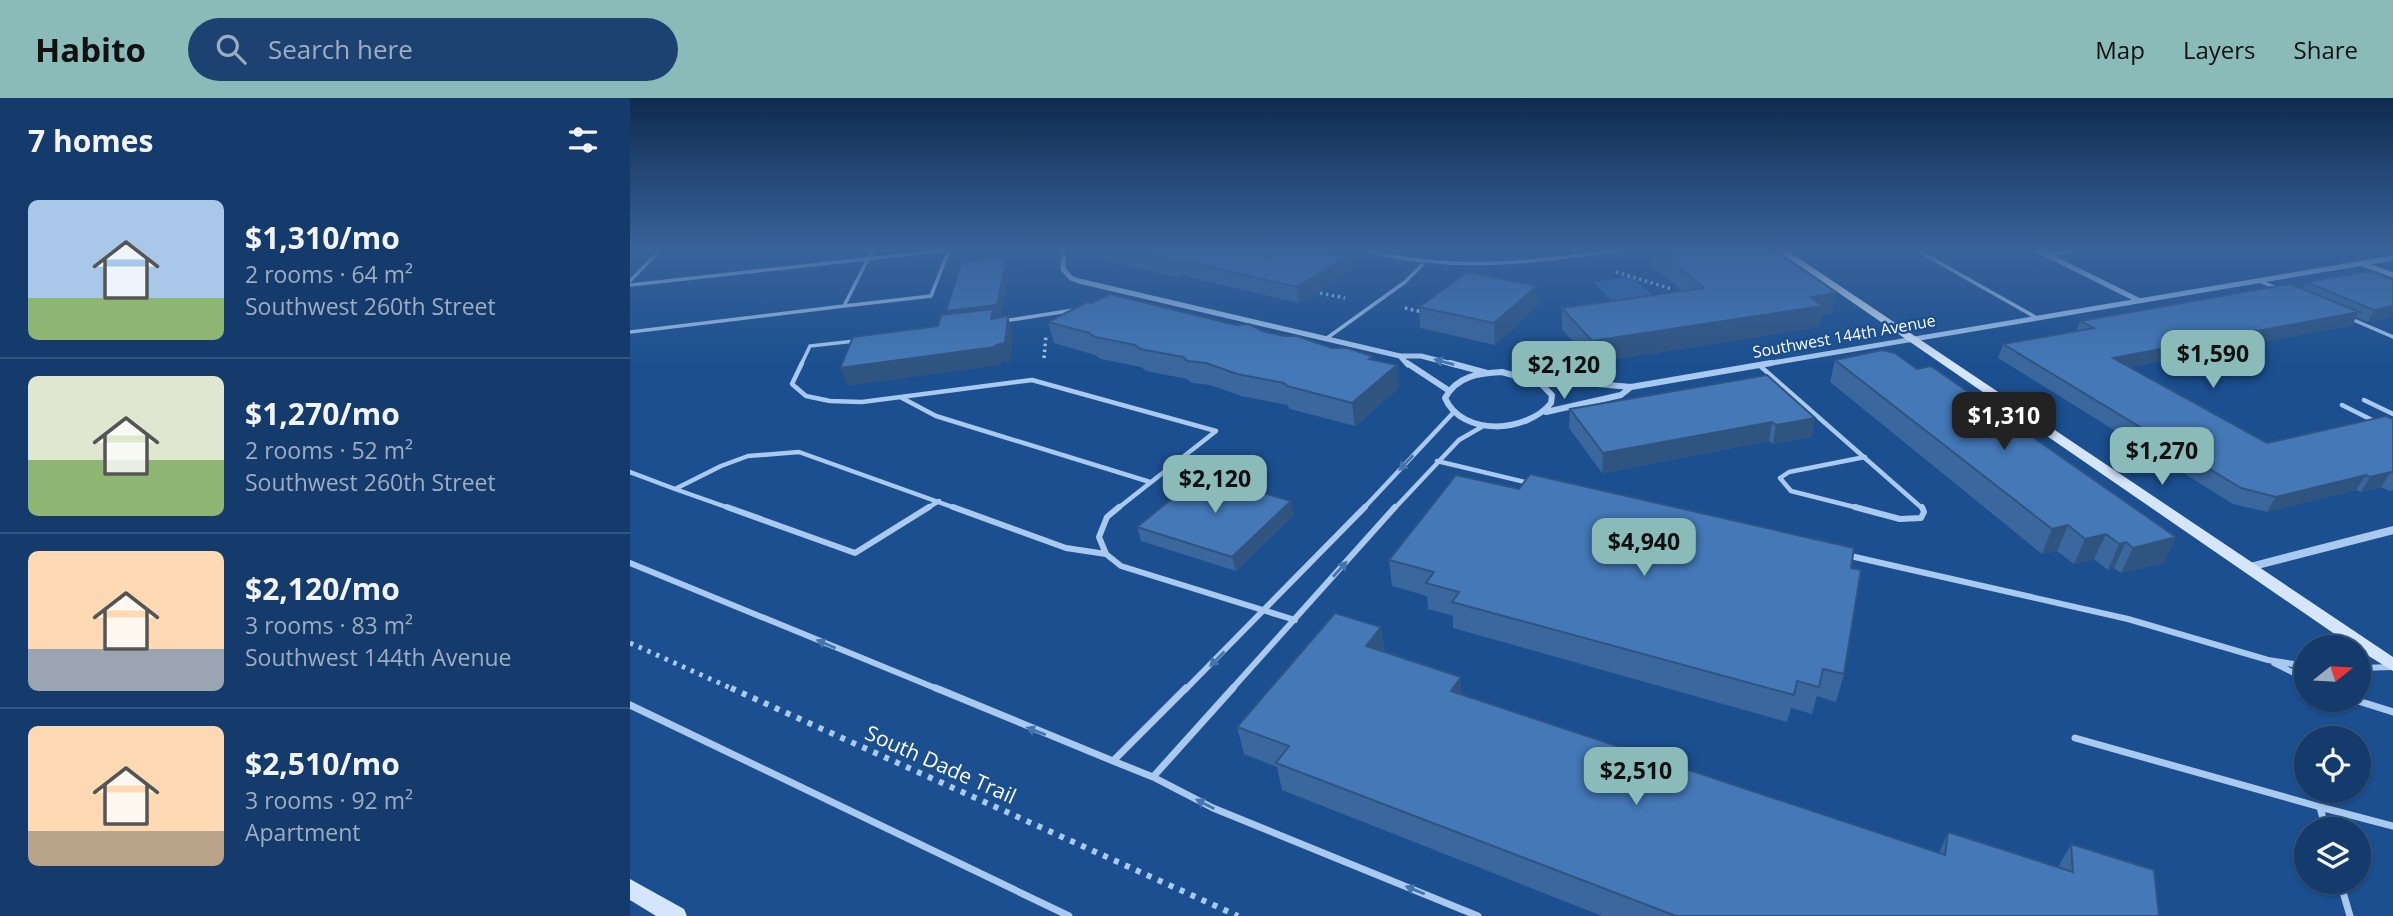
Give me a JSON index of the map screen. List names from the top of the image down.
{
  "streets": {
    "street": ["Southwest 144th Avenue"],
    "path": ["South Dade Trail"]
  },
  "north": "right",
  "page": {
    "header": "Habito",
    "search": "Search here",
    "nav": ["Map", "Layers", "Share"],
    "heading": "7 homes",
    "list": [
      {
        "name": "$1,310/mo",
        "note": "2 rooms · 64 m² · Southwest 260th Street"
      },
      {
        "name": "$1,270/mo",
        "note": "2 rooms · 52 m² · Southwest 260th Street"
      },
      {
        "name": "$2,120/mo",
        "note": "3 rooms · 83 m² · Southwest 144th Avenue"
      },
      {
        "name": "$2,510/mo",
        "note": "3 rooms · 92 m² · Apartment"
      }
    ],
    "price": [
      "$1,590",
      "$2,120",
      "$1,310",
      "$1,270",
      "$2,120",
      "$4,940",
      "$2,510"
    ]
  }
}
